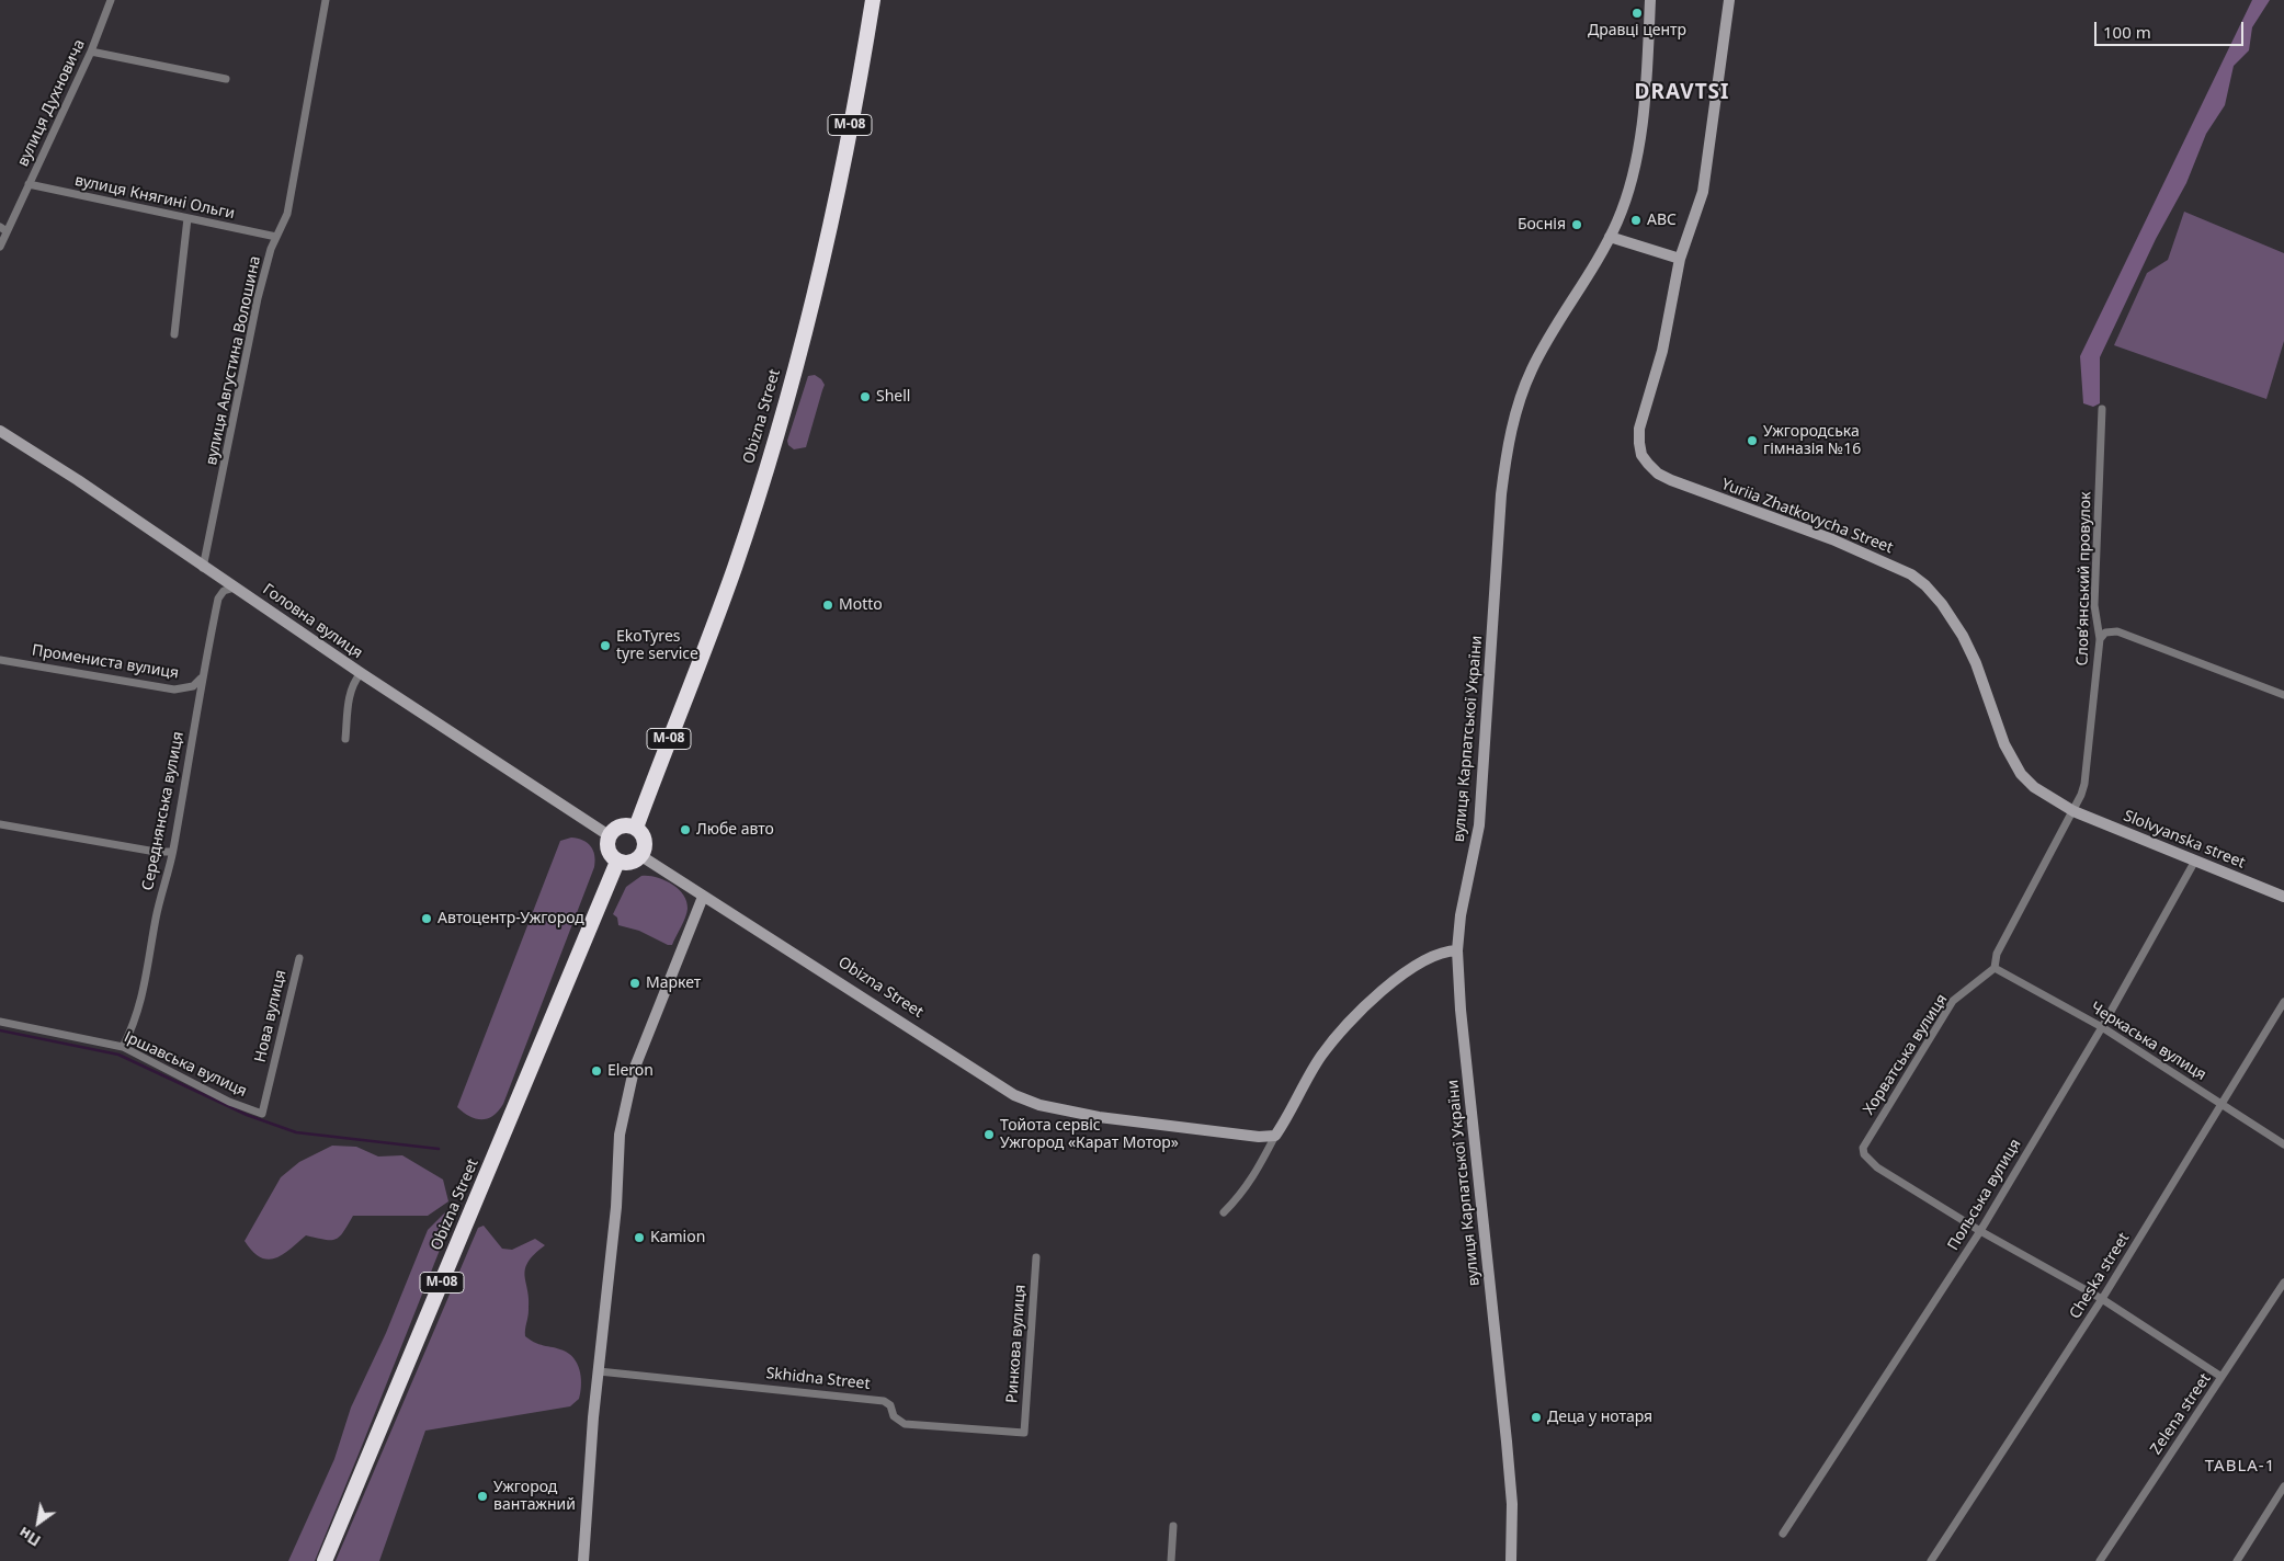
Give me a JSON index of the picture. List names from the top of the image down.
{
  "streets": {
    "highway": ["М-08", "Obizna Street"],
    "street": [
      "вулиця Духновича",
      "вулиця Княгині Ольги",
      "вулиця Августина Волошина",
      "Yuriia Zhatkovycha Street",
      "Словʼянський провулок",
      "Головна вулиця",
      "Промениста вулиця",
      "вулиця Карпатської України",
      "Середнянська вулиця",
      "Slolvyanska street",
      "Нова вулиця",
      "Черкаська вулиця",
      "Хорватська вулиця",
      "Іршавська вулиця",
      "Польська вулиця",
      "Cheska street",
      "Ринкова вулиця",
      "Skhidna Street",
      "Zelena street"
    ]
  },
  "crossings": [
    ["вулиця Духновича", "вулиця Княгині Ольги"],
    ["вулиця Княгині Ольги", "вулиця Августина Волошина"],
    ["вулиця Августина Волошина", "Головна вулиця"],
    ["Obizna Street", "Головна вулиця"],
    ["Yuriia Zhatkovycha Street", "Словʼянський провулок"],
    ["Yuriia Zhatkovycha Street", "Slolvyanska street"],
    ["Словʼянський провулок", "Slolvyanska street"],
    ["Головна вулиця", "Середнянська вулиця"],
    ["Промениста вулиця", "Середнянська вулиця"],
    ["Середнянська вулиця", "Іршавська вулиця"],
    ["Slolvyanska street", "Польська вулиця"],
    ["Нова вулиця", "Іршавська вулиця"],
    ["Черкаська вулиця", "Хорватська вулиця"],
    ["Черкаська вулиця", "Польська вулиця"],
    ["Черкаська вулиця", "Cheska street"],
    ["Хорватська вулиця", "Польська вулиця"],
    ["Ринкова вулиця", "Skhidna Street"]
  ],
  "districts": ["DRAVTSI", "TABLA-1"],
  "places": [
    "Дравці центр",
    "ABC",
    "Боснія",
    "Shell",
    "Ужгородська гімназія №16",
    "Motto",
    "EkoTyres tyre service",
    "Любе авто",
    "Автоцентр-Ужгород",
    "Маркет",
    "Eleron",
    "Тойота сервіс Ужгород «Карат Мотор»",
    "Kamion",
    "Деца у нотаря",
    "Ужгород вантажний"
  ],
  "scale_bar": "100 m",
  "north": "bottom left"
}
